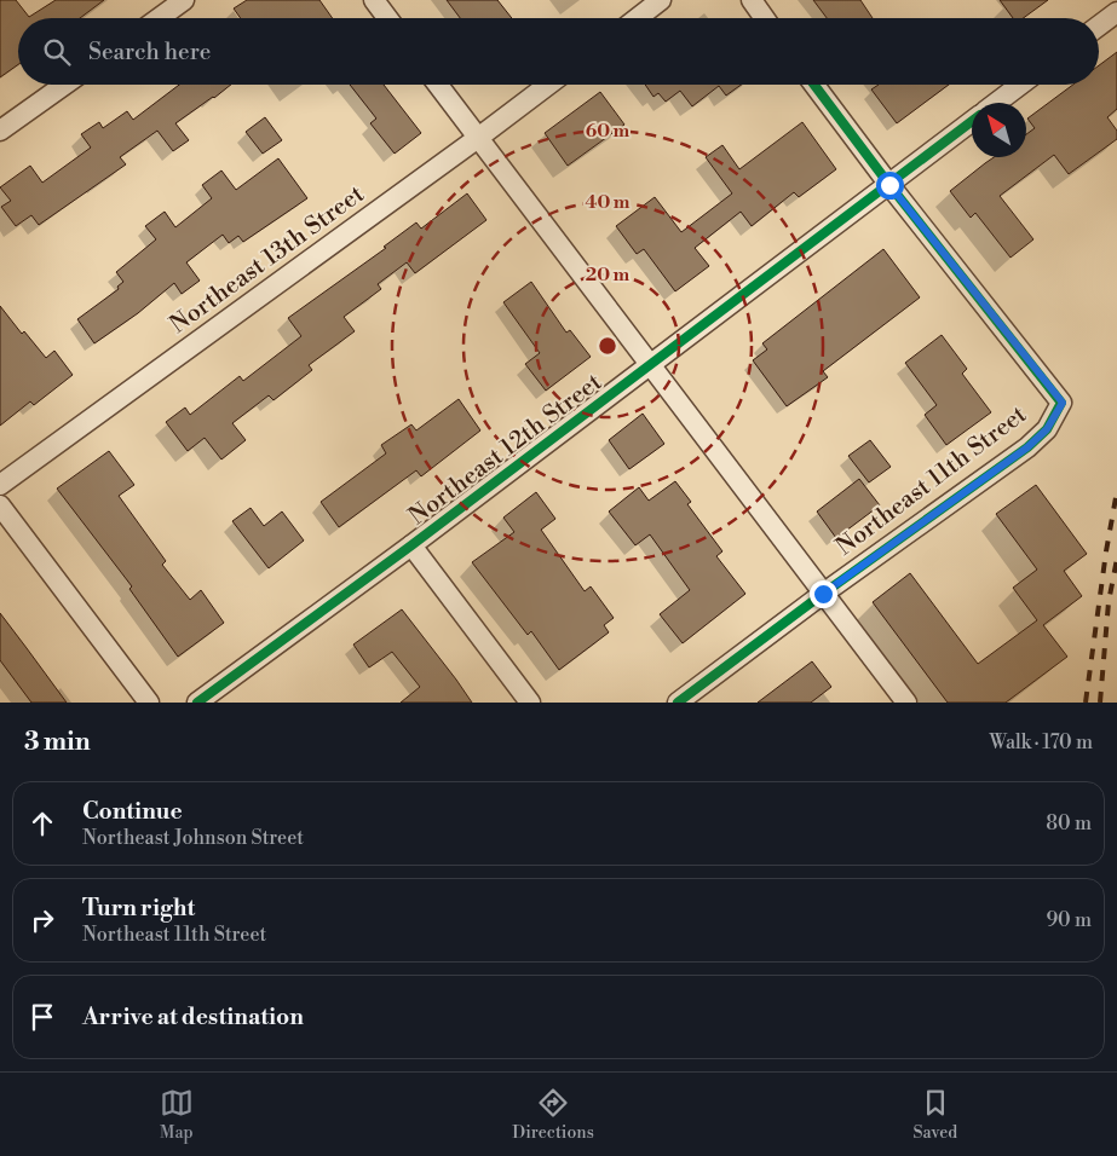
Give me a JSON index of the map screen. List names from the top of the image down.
{
  "streets": {
    "street": ["Northeast 13th Street", "Northeast 12th Street", "Northeast 11th Street"]
  },
  "crossings": [
    ["Northeast 12th Street", "Northeast 11th Street"]
  ],
  "north": "top left",
  "page": {
    "search": "Search here",
    "heading": ["3 min", "Walk · 170 m"],
    "list": [
      ["Continue", "Northeast Johnson Street", "80 m"],
      ["Turn right", "Northeast 11th Street", "90 m"],
      "Arrive at destination"
    ],
    "nav": ["Map", "Directions", "Saved"]
  },
  "rings": ["60 m", "40 m", "20 m"]
}
